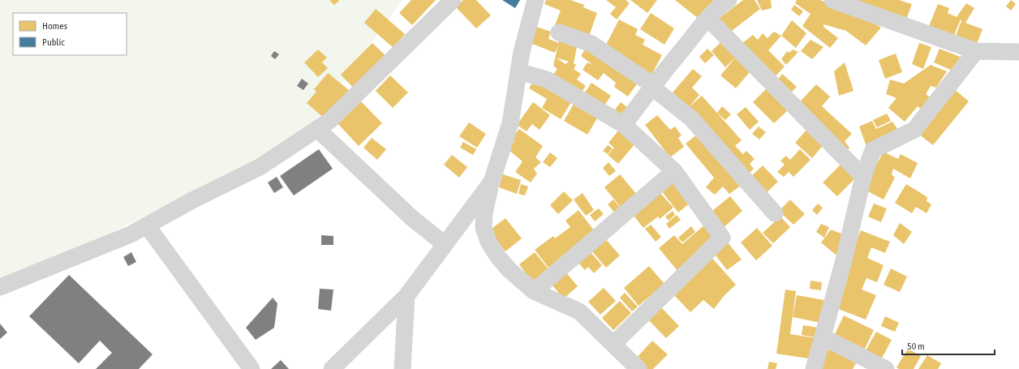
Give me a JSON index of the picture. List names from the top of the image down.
{
  "legend": ["Homes", "Public"],
  "scale_bar": "50 m"
}
